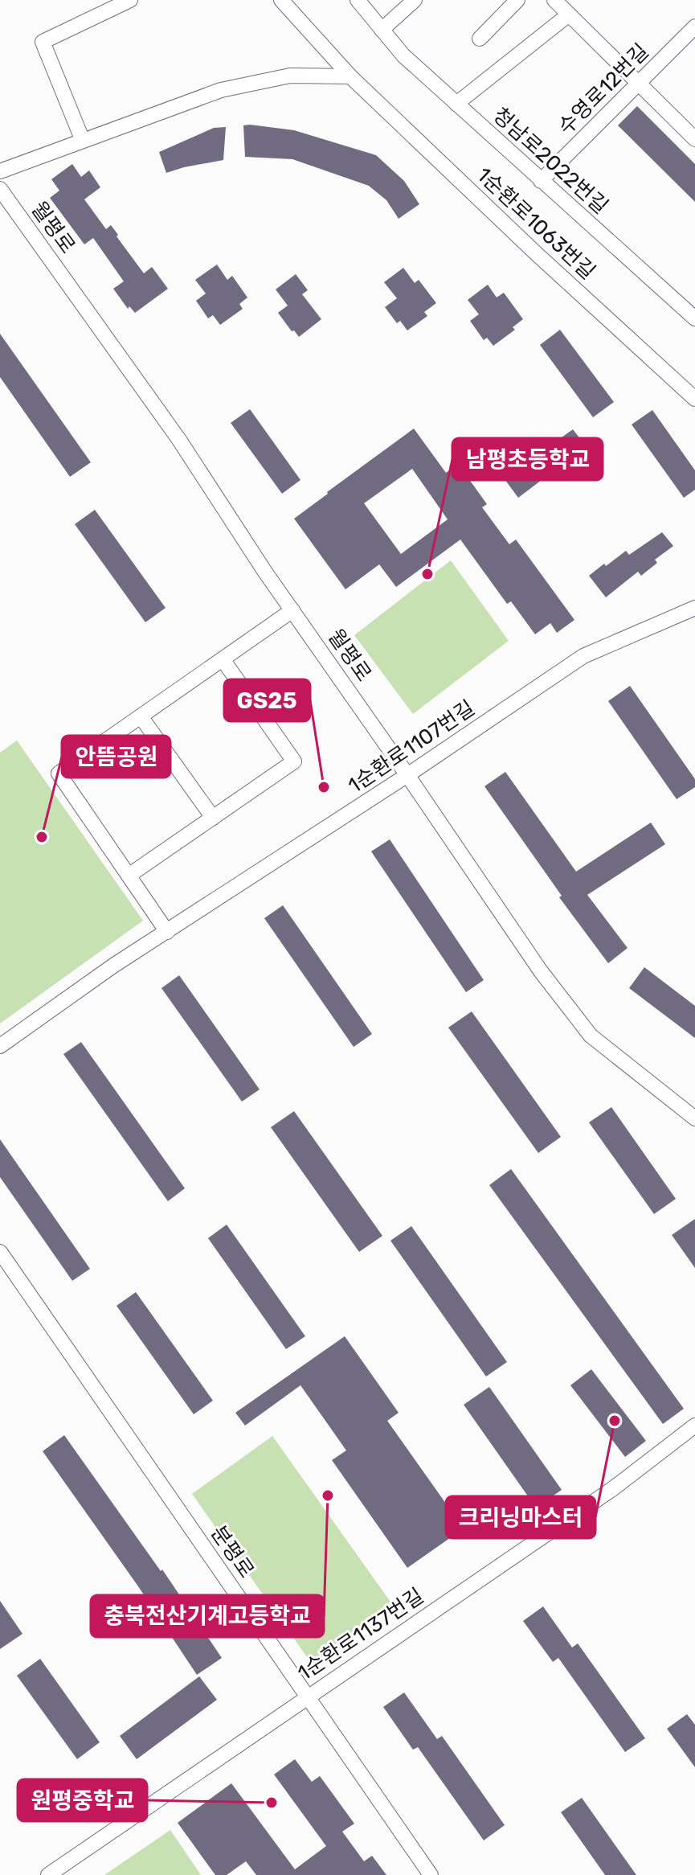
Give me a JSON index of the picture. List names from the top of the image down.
{
  "streets": {
    "street": [
      "수영로12번길",
      "청남로2022번길",
      "1순환로1063번길",
      "월평로",
      "1순환로1107번길",
      "분평로",
      "1순환로1137번길"
    ]
  },
  "crossings": [
    ["수영로12번길", "청남로2022번길"],
    ["월평로", "1순환로1107번길"],
    ["분평로", "1순환로1137번길"]
  ],
  "places": [
    "남평초등학교",
    "GS25",
    "안뜸공원",
    "크리닝마스터",
    "충북전산기계고등학교",
    "원평중학교"
  ]
}
